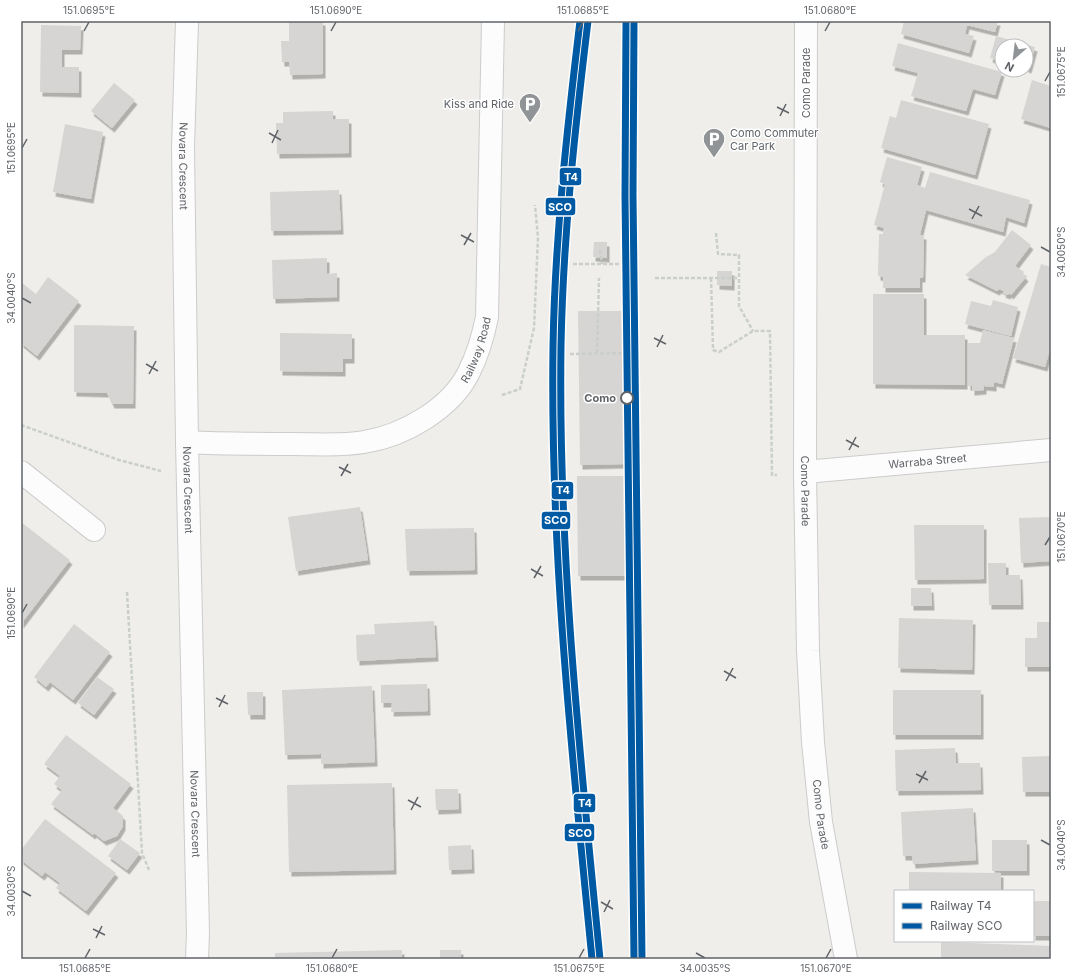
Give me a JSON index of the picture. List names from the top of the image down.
{
  "streets": {
    "street": [
      "Como Parade",
      "Novara Crescent",
      "Railway Road",
      "Warraba Street"
    ]
  },
  "crossings": [
    ["Como Parade", "Warraba Street"],
    ["Novara Crescent", "Railway Road"]
  ],
  "places": {
    "parking": ["Kiss and Ride", "Como Commuter Car Park"],
    "other": ["Como"]
  },
  "lines": ["rail line T4", "rail line SCO"],
  "legend": ["Railway T4", "Railway SCO"],
  "north": "bottom left",
  "coordinates": [
    "151.0695°E",
    "151.0690°E",
    "151.0685°E",
    "151.0680°E",
    "151.0675°E",
    "34.0050°S",
    "34.0040°S",
    "151.0670°E",
    "34.0030°S",
    "34.0035°S"
  ]
}
